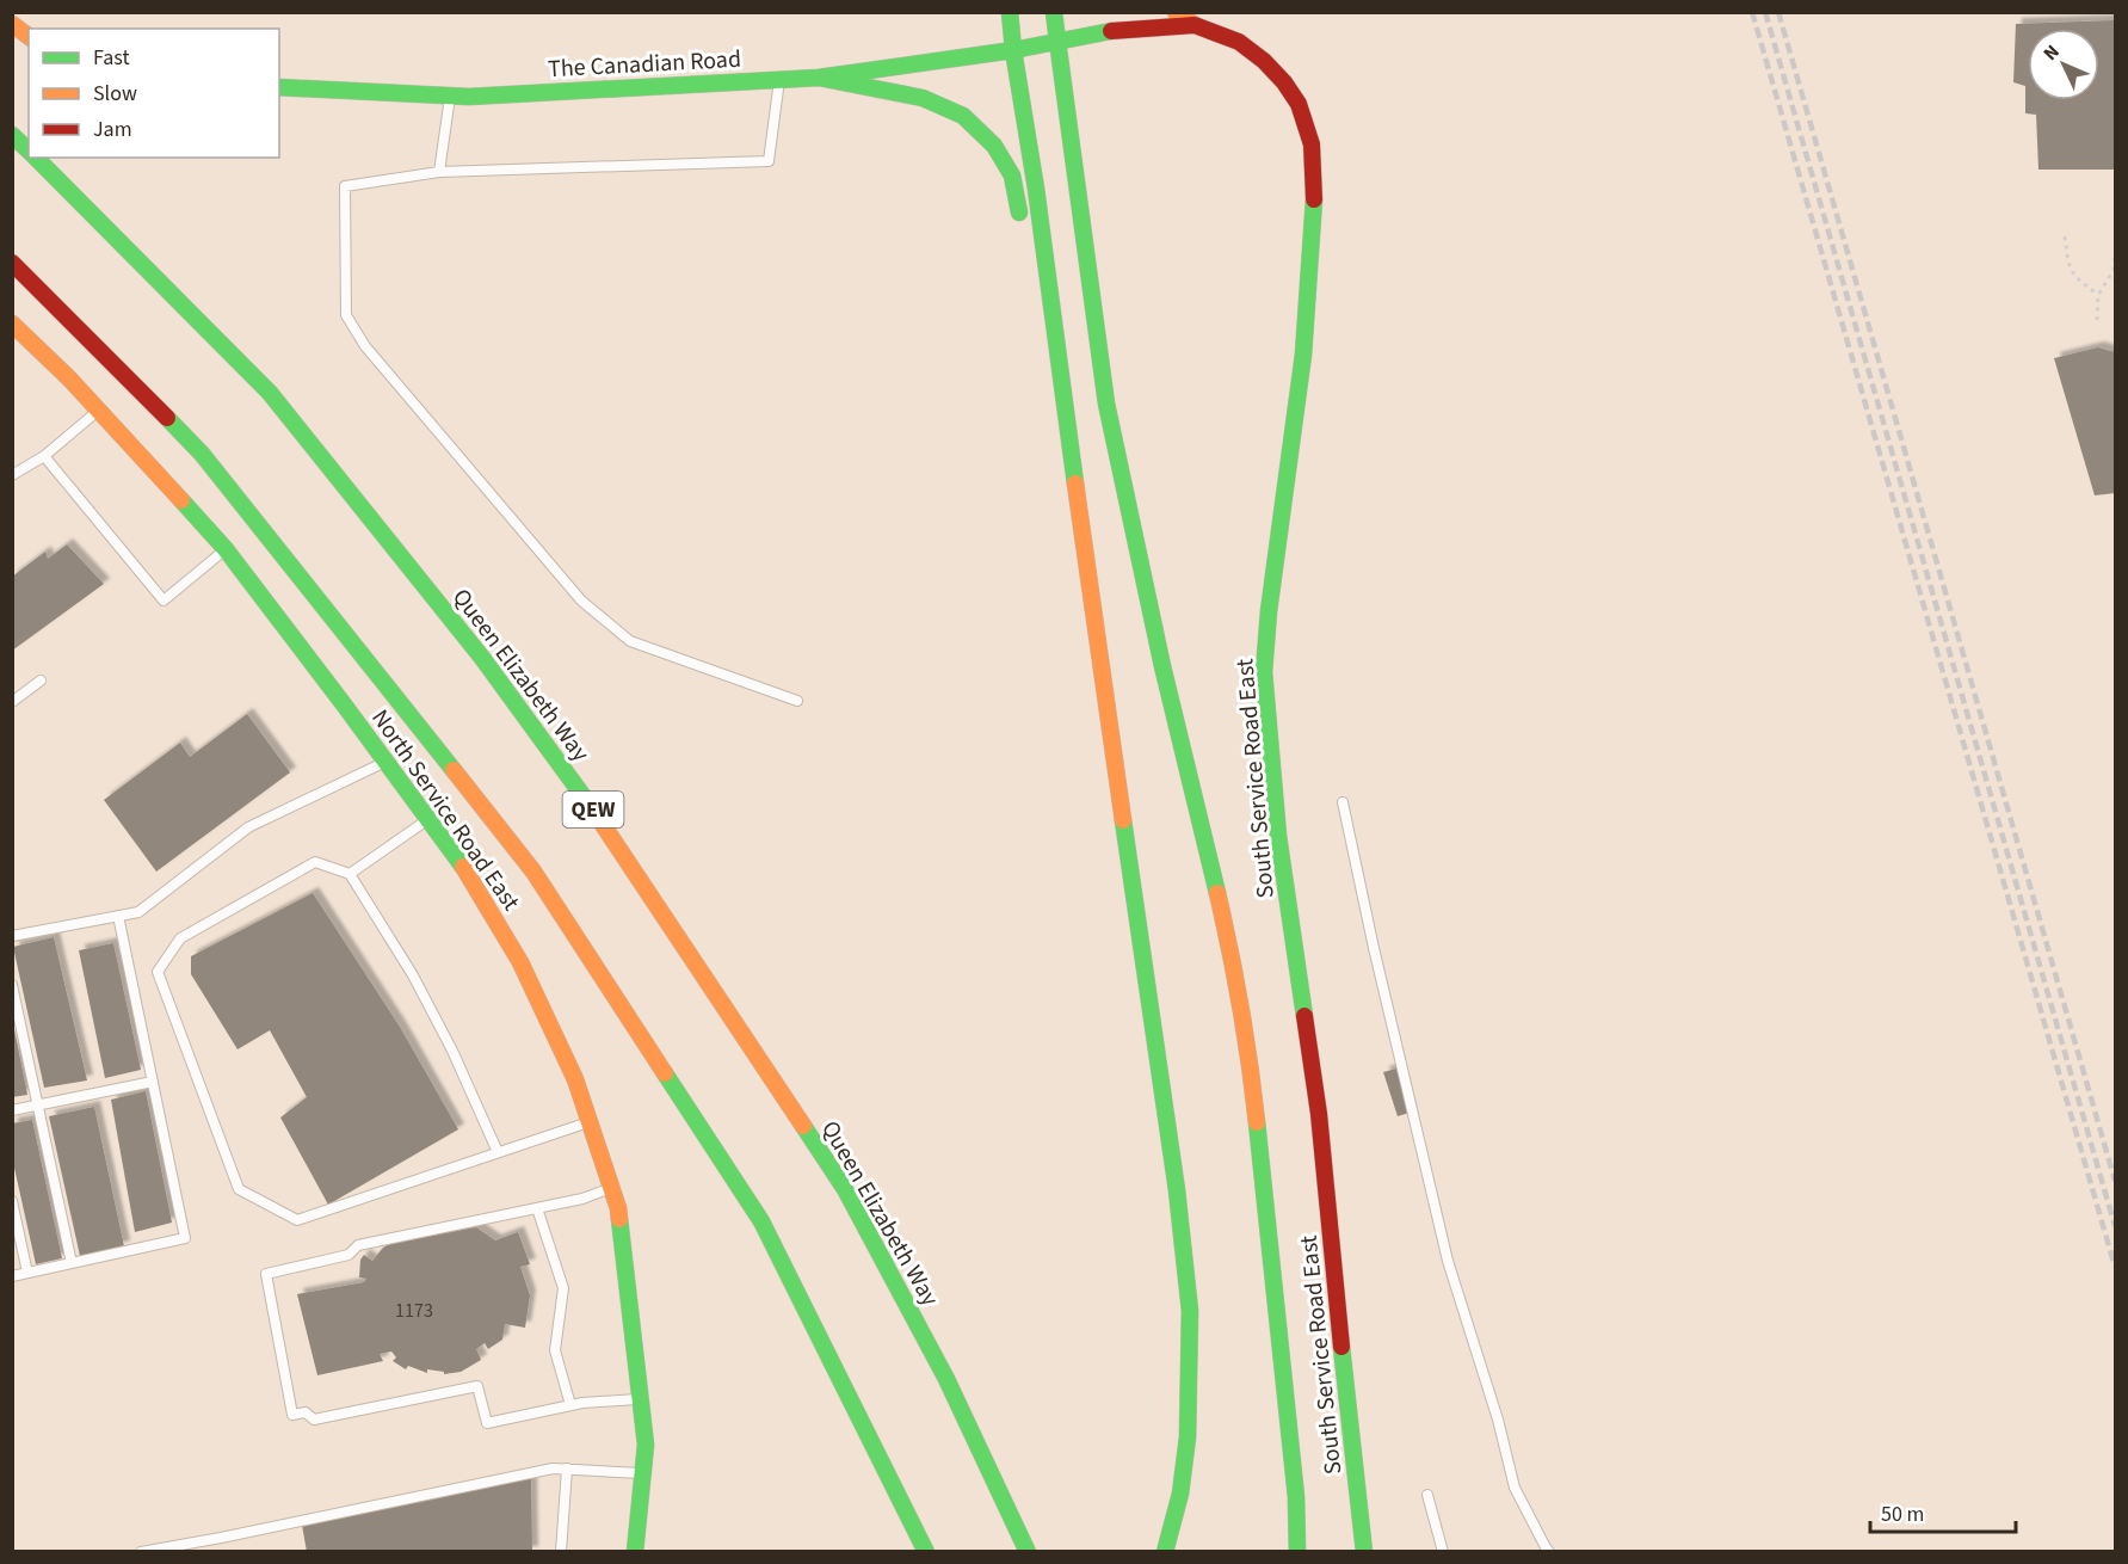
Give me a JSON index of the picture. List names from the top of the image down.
{
  "streets": {
    "main road": [
      "The Canadian Road",
      "Queen Elizabeth Way",
      "South Service Road East",
      "North Service Road East",
      "QEW"
    ]
  },
  "crossings": [
    ["The Canadian Road", "South Service Road East"]
  ],
  "house_numbers": ["1173"],
  "legend": ["Fast", "Slow", "Jam"],
  "scale_bar": "50 m",
  "north": "top left"
}
